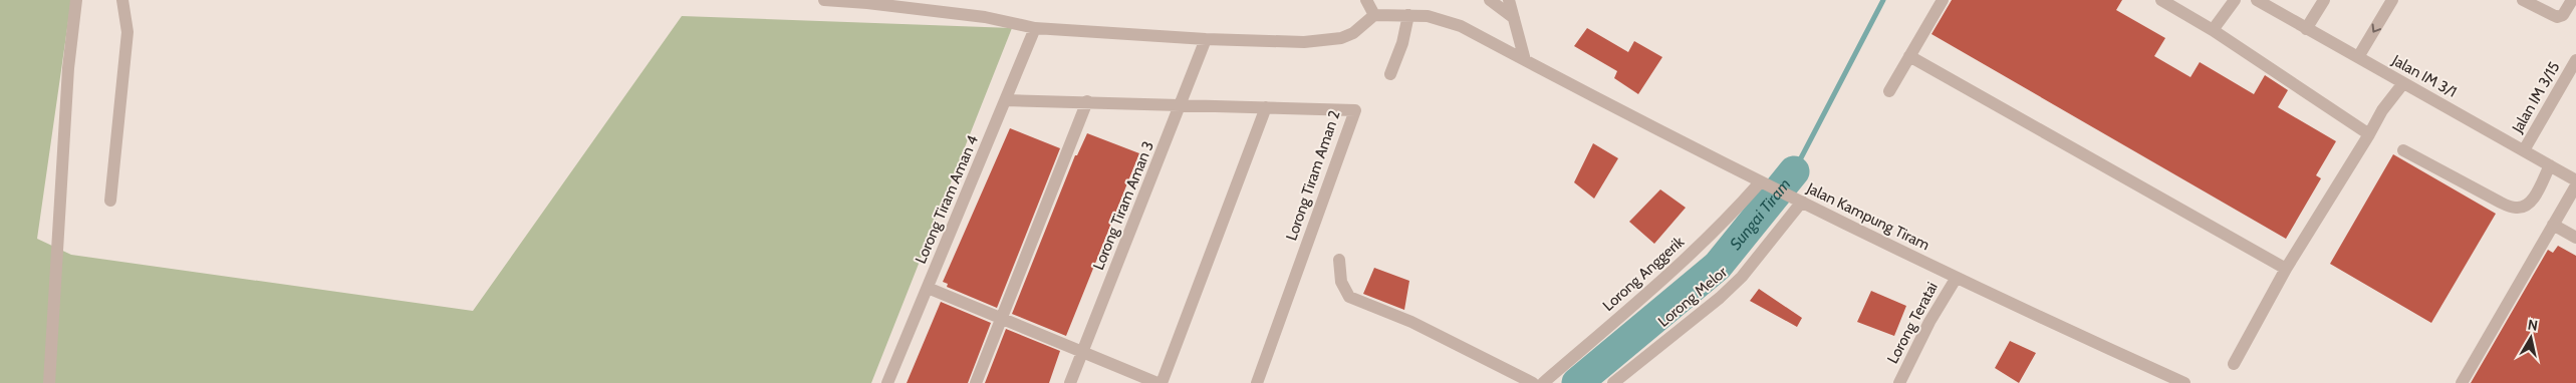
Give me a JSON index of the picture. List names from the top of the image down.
{
  "streets": {
    "street": [
      "Jalan IM 3/1",
      "Jalan IM 3/15",
      "Lorong Tiram Aman 2",
      "Lorong Tiram Aman 4",
      "Lorong Tiram Aman 3",
      "Jalan Kampung Tiram",
      "Lorong Anggerik",
      "Lorong Melor",
      "Lorong Teratai"
    ]
  },
  "crossings": [
    ["Jalan IM 3/1", "Jalan IM 3/15"],
    ["Lorong Tiram Aman 2", "Lorong Tiram Aman 4"],
    ["Lorong Tiram Aman 2", "Lorong Tiram Aman 3"],
    ["Jalan Kampung Tiram", "Lorong Anggerik"],
    ["Jalan Kampung Tiram", "Lorong Melor"],
    ["Jalan Kampung Tiram", "Lorong Teratai"]
  ],
  "water": ["Sungai Tiram"],
  "north": "top"
}
